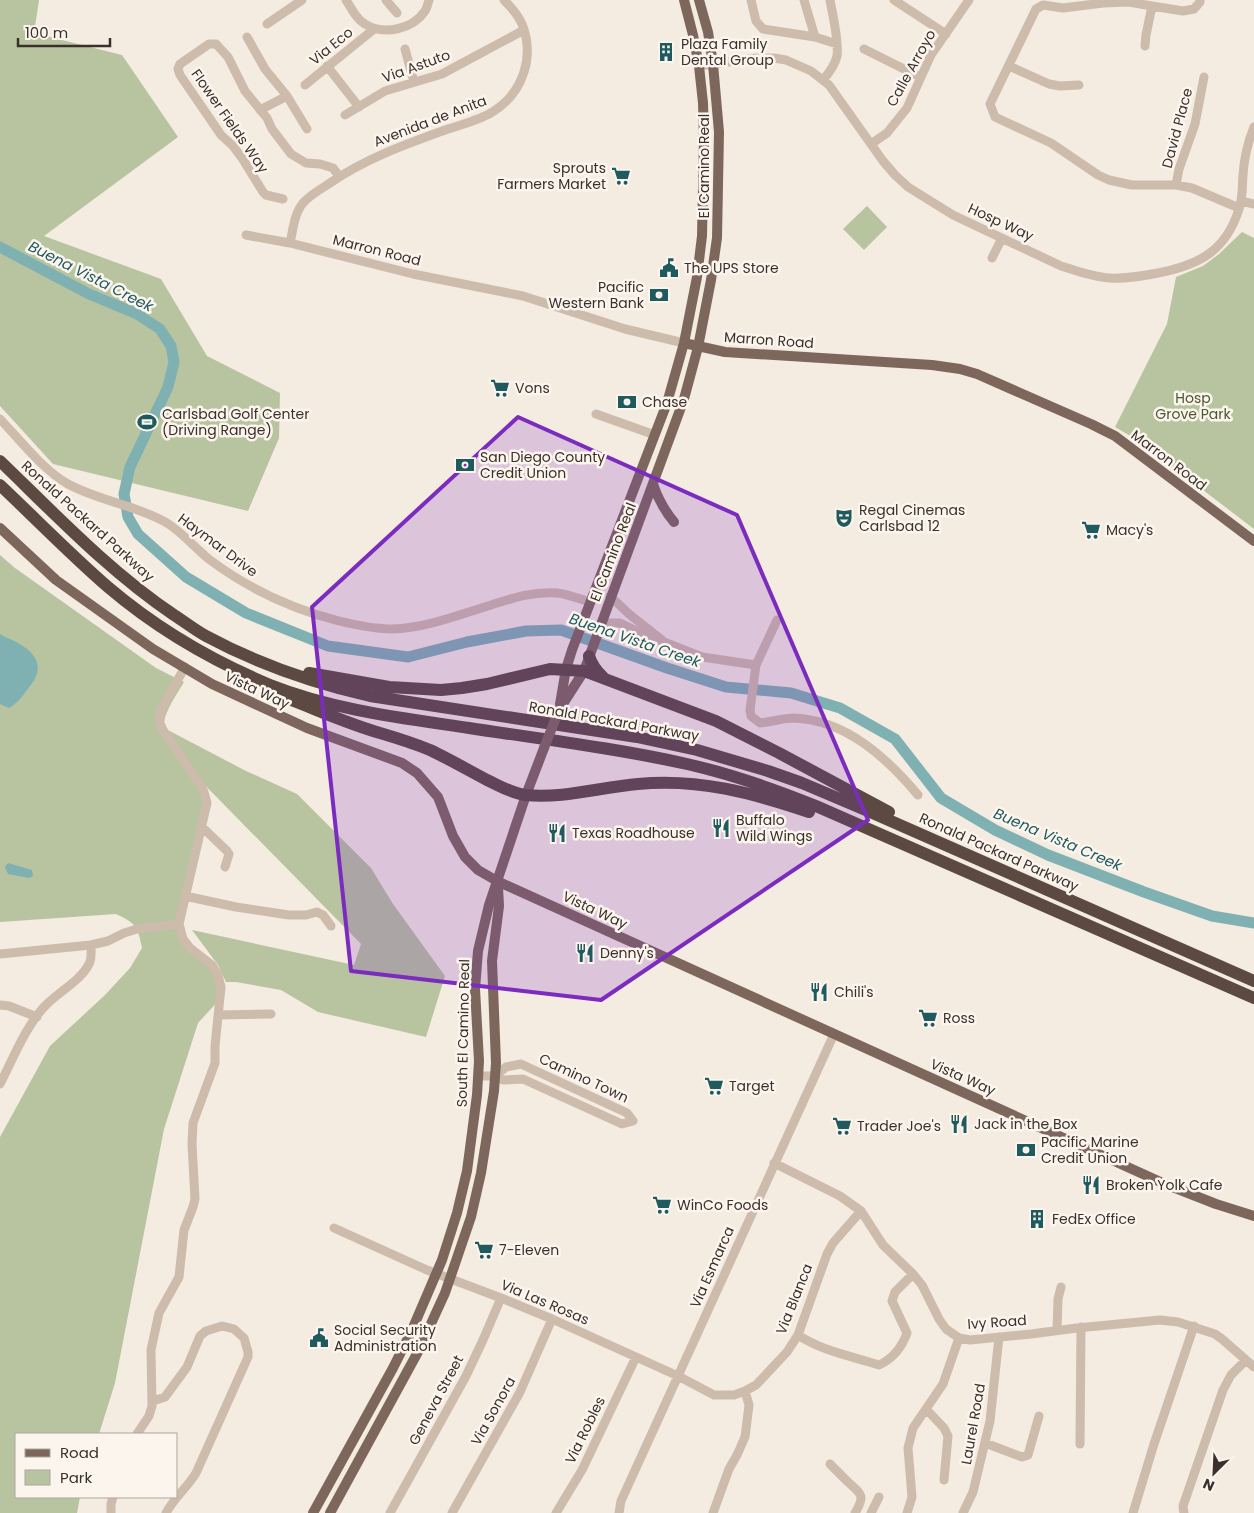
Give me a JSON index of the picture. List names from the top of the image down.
{
  "streets": {
    "highway": ["Ronald Packard Parkway"],
    "main road": [
      "El Camino Real",
      "Marron Road",
      "Vista Way",
      "South El Camino Real"
    ],
    "street": [
      "Via Eco",
      "Via Astuto",
      "Calle Arroyo",
      "Flower Fields Way",
      "Avenida de Anita",
      "David Place",
      "Hosp Way",
      "Haymar Drive",
      "Camino Town",
      "Via Esmarca",
      "Via Blanca",
      "Via Las Rosas",
      "Ivy Road",
      "Geneva Street",
      "Via Sonora",
      "Laurel Road",
      "Via Robles"
    ]
  },
  "crossings": [
    ["Via Astuto", "Avenida de Anita"],
    ["Calle Arroyo", "Hosp Way"],
    ["Flower Fields Way", "Avenida de Anita"],
    ["Avenida de Anita", "Marron Road"],
    ["El Camino Real", "Hosp Way"],
    ["El Camino Real", "Marron Road"],
    ["El Camino Real", "Haymar Drive"],
    ["El Camino Real", "South El Camino Real"],
    ["Vista Way", "South El Camino Real"],
    ["Vista Way", "Via Esmarca"],
    ["South El Camino Real", "Camino Town"],
    ["South El Camino Real", "Via Las Rosas"],
    ["Via Esmarca", "Via Las Rosas"],
    ["Via Esmarca", "Ivy Road"],
    ["Via Blanca", "Via Las Rosas"],
    ["Via Blanca", "Ivy Road"],
    ["Via Las Rosas", "Geneva Street"],
    ["Via Las Rosas", "Via Sonora"],
    ["Via Las Rosas", "Via Robles"],
    ["Ivy Road", "Laurel Road"]
  ],
  "water": ["Buena Vista Creek"],
  "parks": ["Hosp Grove Park"],
  "places": {
    "building": ["Plaza Family Dental Group", "FedEx Office"],
    "supermarket": [
      "Sprouts Farmers Market",
      "Vons",
      "Macy's",
      "Ross",
      "Target",
      "Trader Joe's",
      "WinCo Foods",
      "7-Eleven"
    ],
    "public building": ["The UPS Store", "Social Security Administration"],
    "bank": [
      "Pacific Western Bank",
      "Chase",
      "San Diego County Credit Union",
      "Pacific Marine Credit Union"
    ],
    "sports": ["Carlsbad Golf Center (Driving Range)"],
    "theatre": ["Regal Cinemas Carlsbad 12"],
    "restaurant": [
      "Buffalo Wild Wings",
      "Texas Roadhouse",
      "Denny's",
      "Chili's",
      "Jack in the Box",
      "Broken Yolk Cafe"
    ]
  },
  "legend": ["Road", "Park"],
  "scale_bar": "100 m",
  "north": "bottom left"
}
